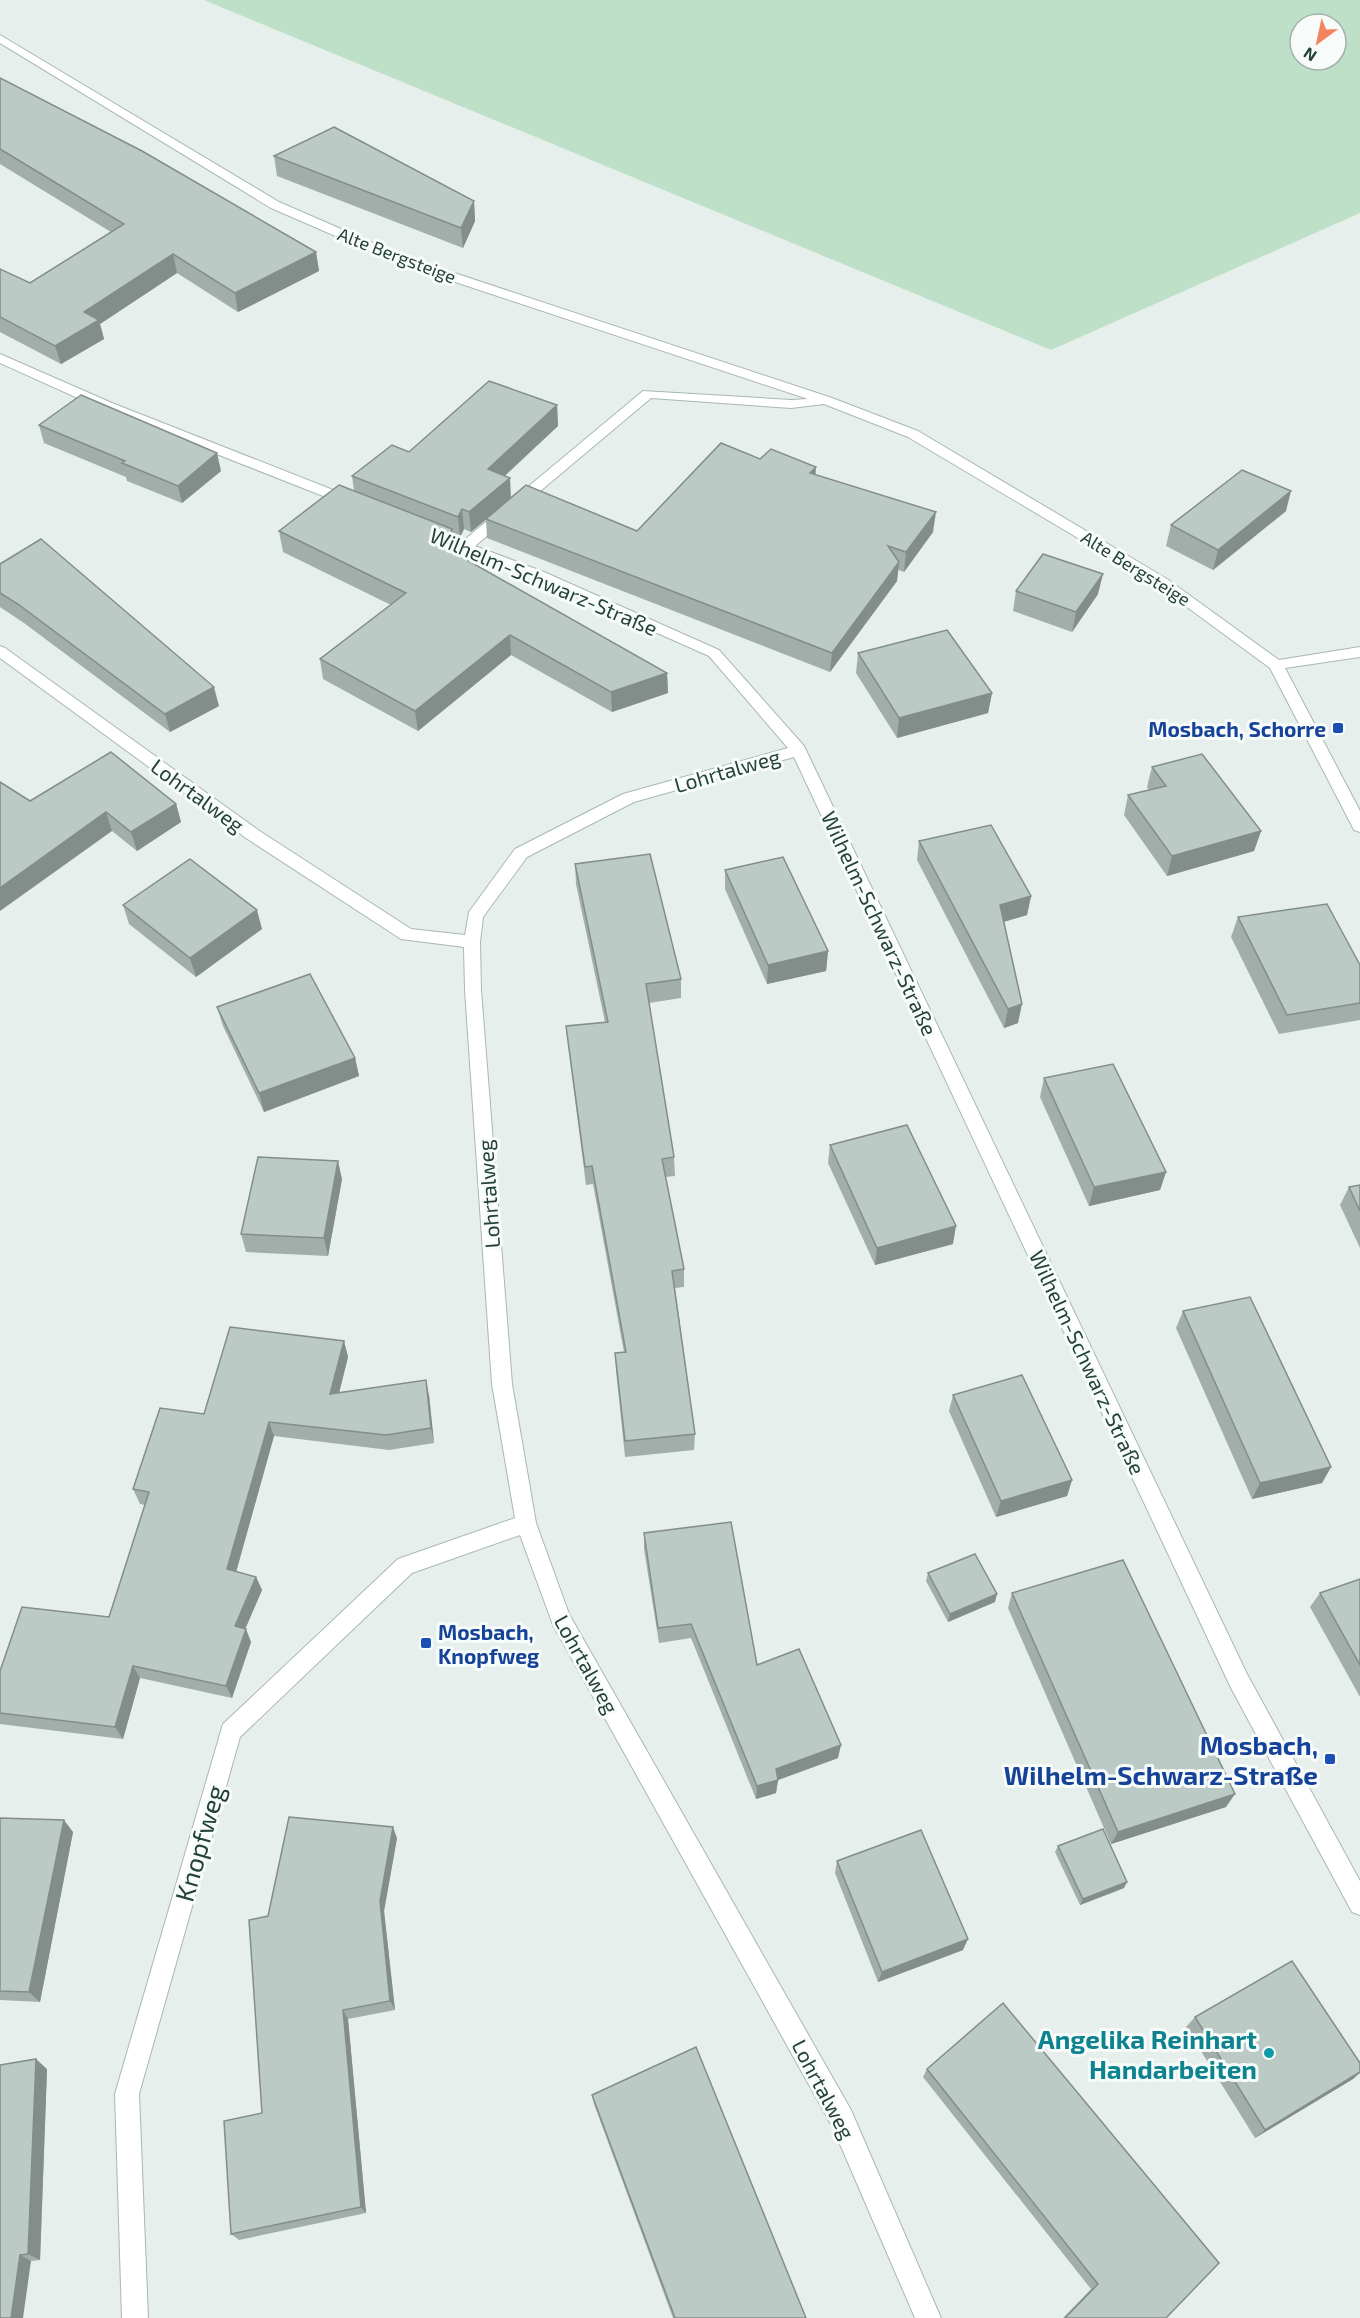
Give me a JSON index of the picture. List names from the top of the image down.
{
  "streets": {
    "street": [
      "Alte Bergsteige",
      "Wilhelm-Schwarz-Straße",
      "Lohrtalweg",
      "Knopfweg"
    ]
  },
  "crossings": [
    ["Alte Bergsteige", "Wilhelm-Schwarz-Straße"],
    ["Wilhelm-Schwarz-Straße", "Lohrtalweg"],
    ["Lohrtalweg", "Knopfweg"]
  ],
  "places": {
    "transit": ["Mosbach, Schorre", "Mosbach, Knopfweg", "Mosbach, Wilhelm-Schwarz-Straße"],
    "other": ["Angelika Reinhart Handarbeiten"]
  },
  "north": "bottom left"
}
